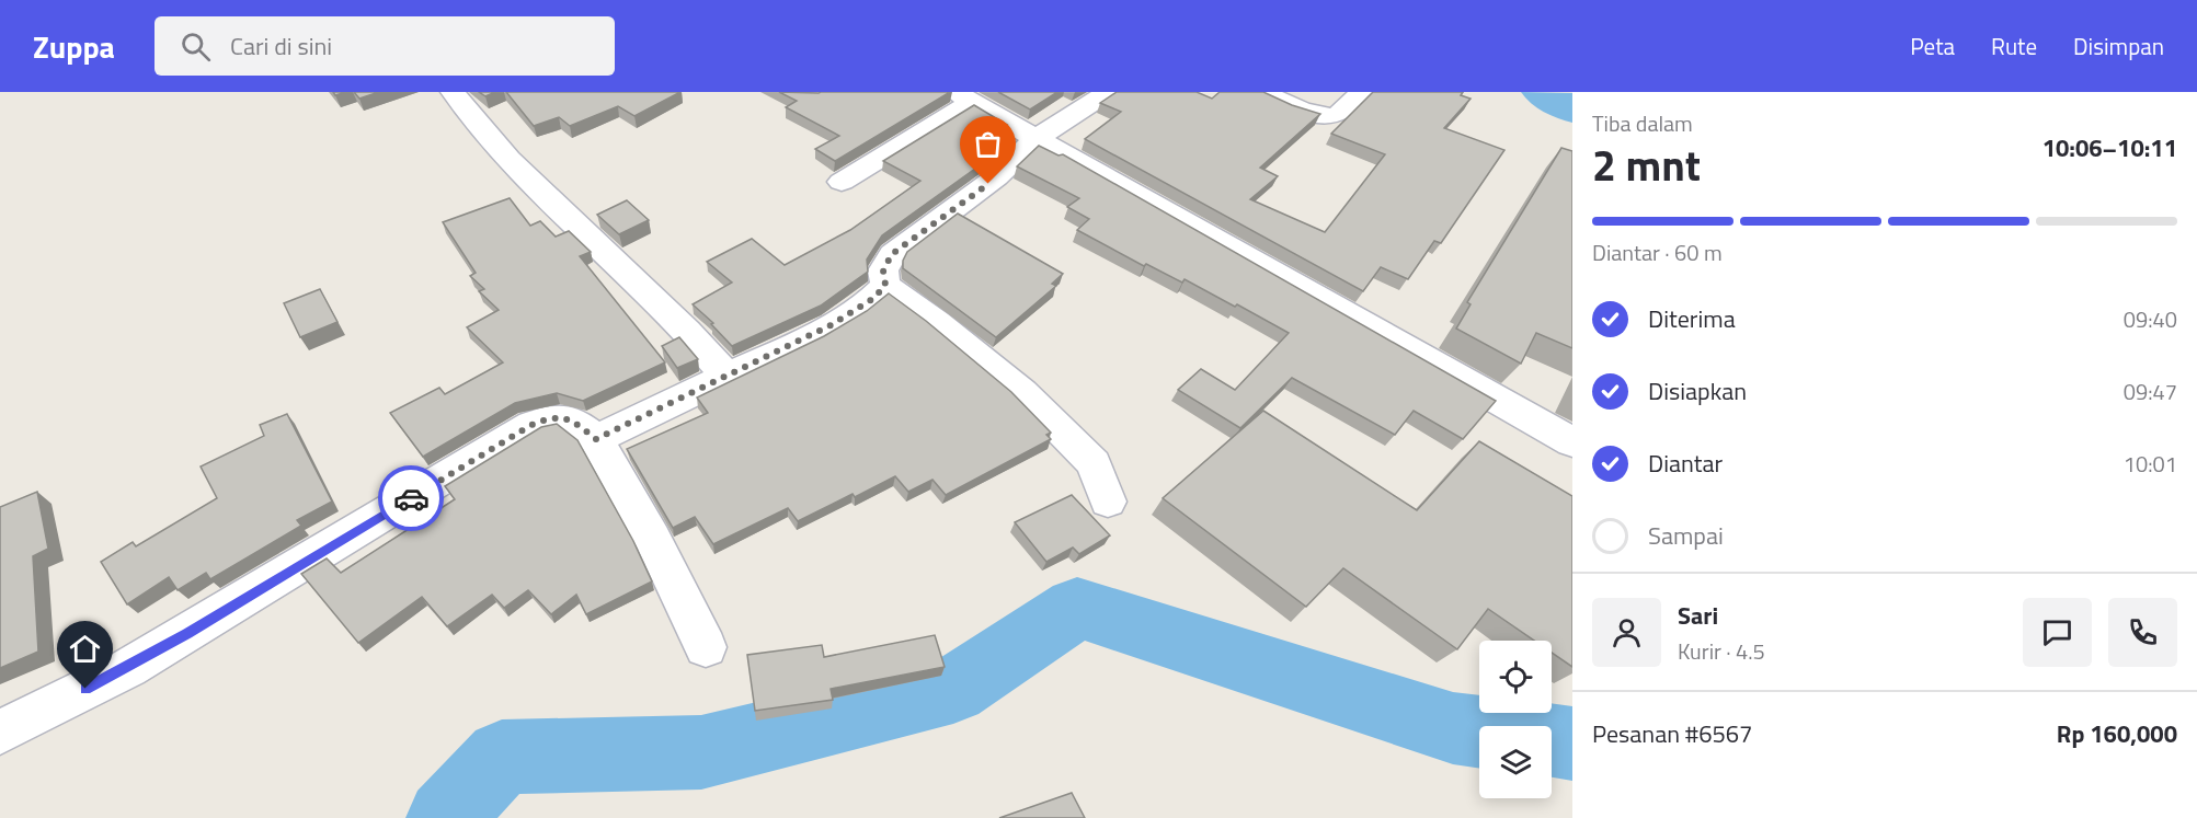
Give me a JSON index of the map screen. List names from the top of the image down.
{
  "page": {
    "header": "Zuppa",
    "search": "Cari di sini",
    "nav": ["Peta", "Rute", "Disimpan"],
    "heading": ["2 mnt", "Tiba dalam", "10:06–10:11"],
    "panel": [
      "Sari",
      "Kurir · 4.5",
      "Pesanan #6567",
      "Rp 160,000"
    ],
    "bar": "Diantar · 60 m",
    "list": [
      ["Diterima", "09:40"],
      ["Disiapkan", "09:47"],
      ["Diantar", "10:01"],
      "Sampai"
    ]
  }
}
